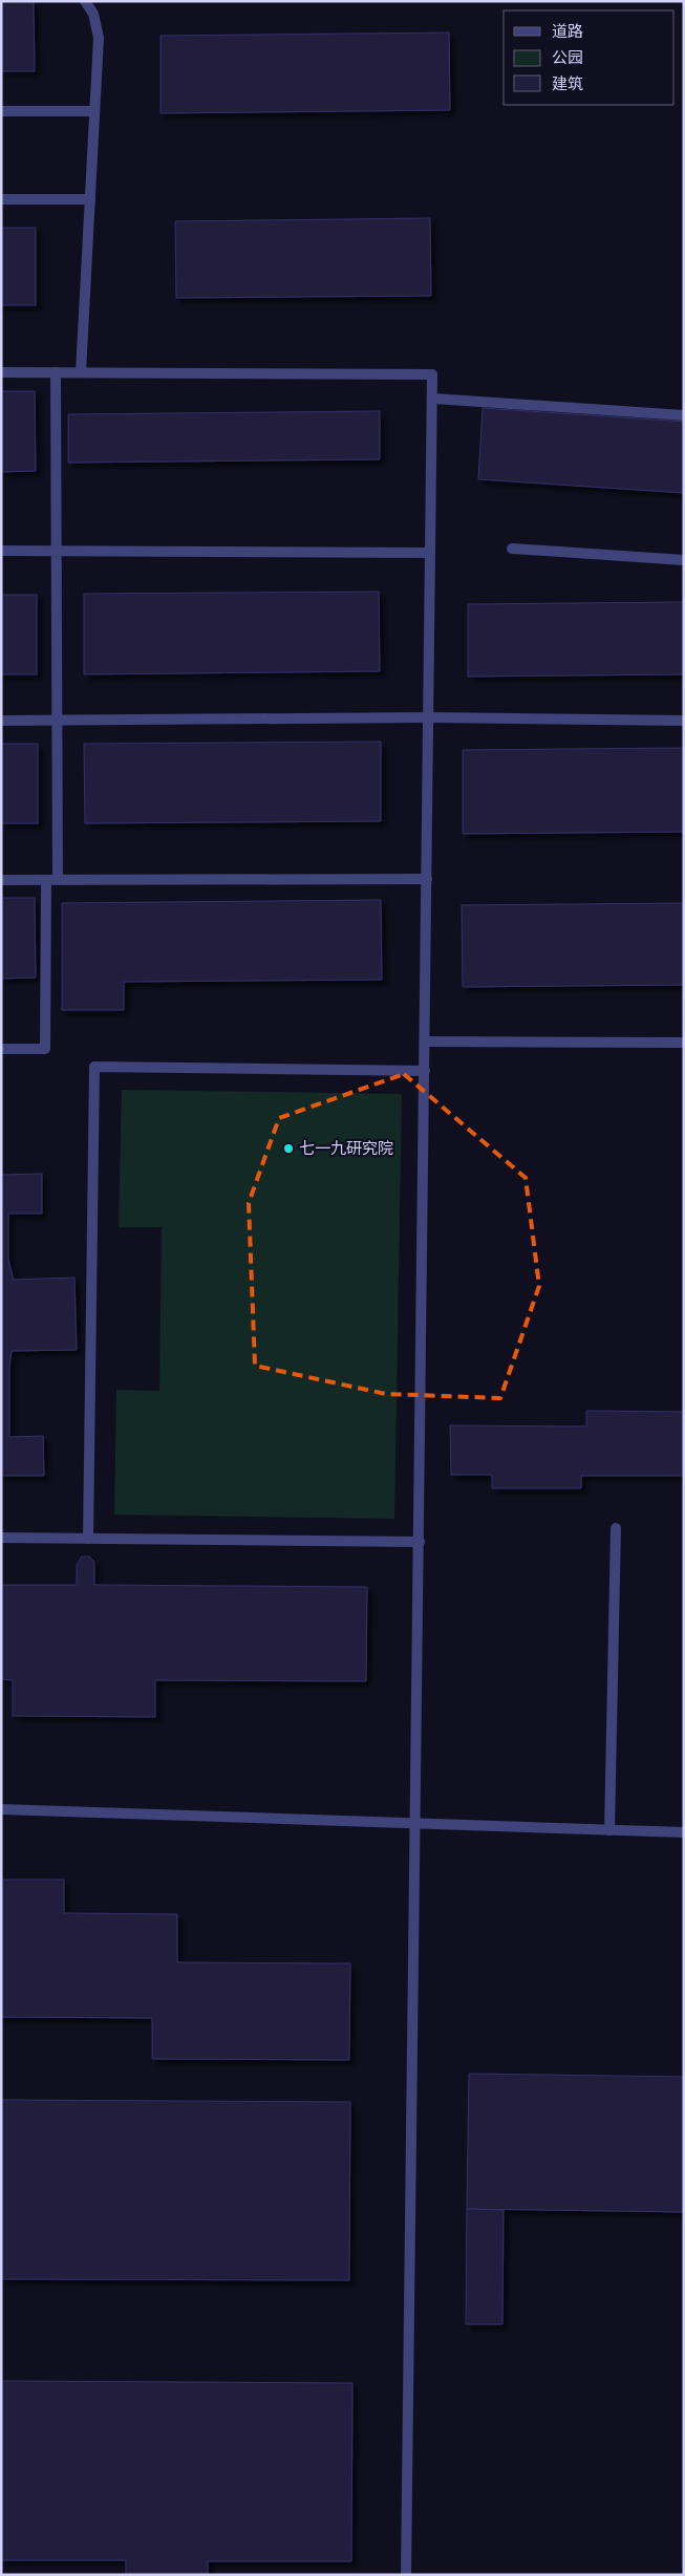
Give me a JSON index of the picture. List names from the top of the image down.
{
  "places": ["七一九研究院"],
  "legend": ["道路", "公园", "建筑"]
}
